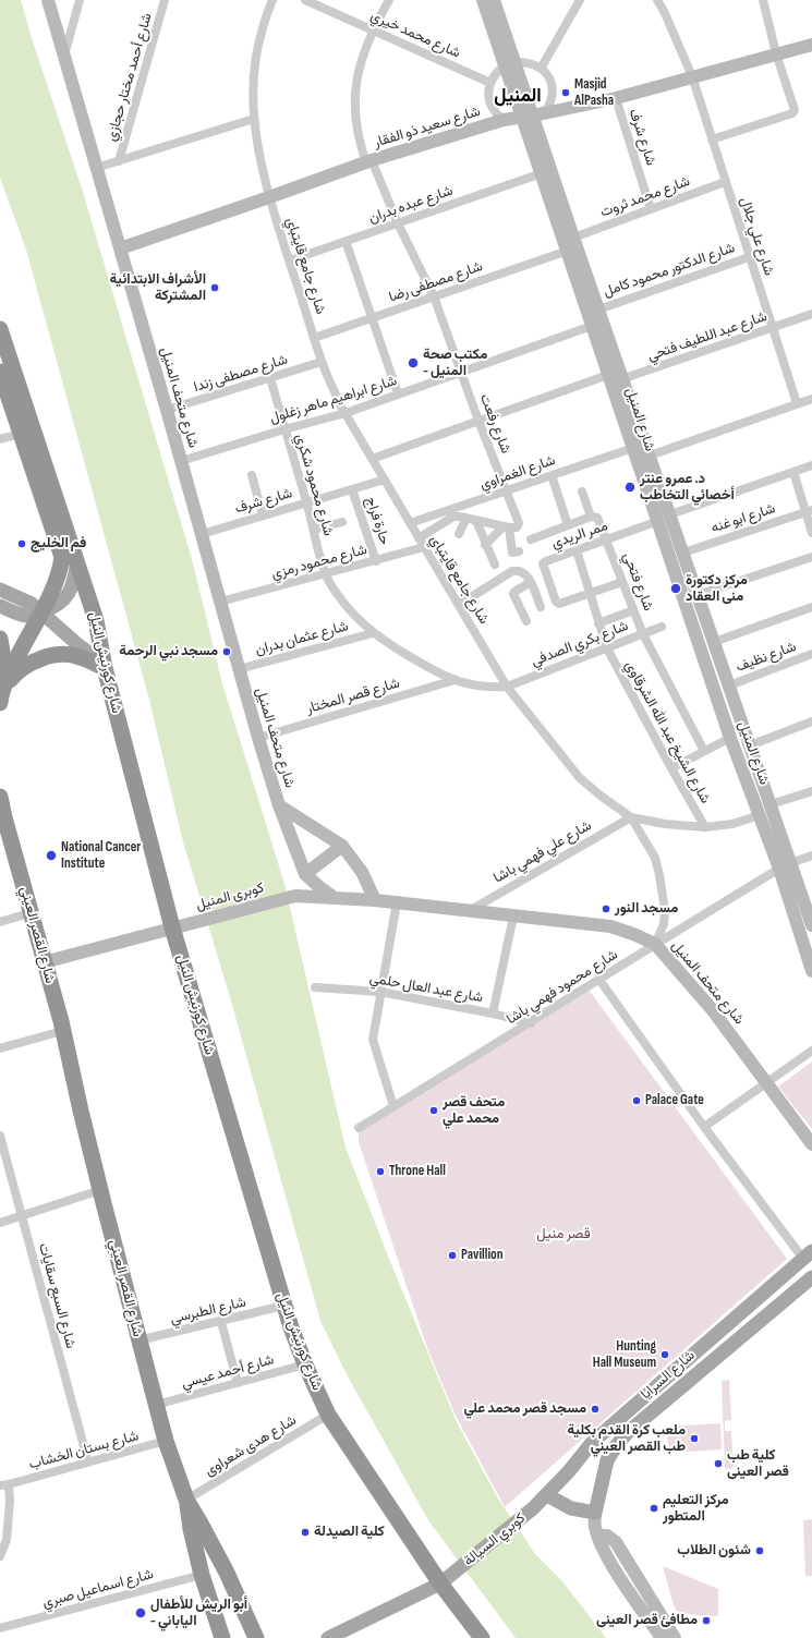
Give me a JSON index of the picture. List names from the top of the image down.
{
  "streets": {
    "highway": ["شارع كورنيش النيل", "شارع القصر العيني"],
    "main road": ["شارع السرايا", "كوبري السيالة"],
    "street": [
      "شارع محمد خيري",
      "شارع أحمد مختار حجازي",
      "شارع سعيد ذو الفقار",
      "شارع شرف",
      "شارع محمد ثروت",
      "شارع عبده بدران",
      "شارع علي جلال",
      "شارع جامع قايتباي",
      "شارع الدكتور محمود كامل",
      "شارع مصطفى رضا",
      "شارع عبد اللطيف فتحي",
      "شارع مصطفى زندا",
      "شارع متحف المنيل",
      "شارع ابراهيم ماهر زغلول",
      "شارع المنيل",
      "شارع رفعت",
      "شارع الغمراوي",
      "شارع محمود شكري",
      "شارع ابو غنه",
      "حارة فراج",
      "ممر الريدي",
      "شارع محمود رمزي",
      "شارع فتحي",
      "شارع عثمان بدران",
      "شارع بكري الصدفي",
      "شارع نظيف",
      "شارع قصر المختار",
      "شارع الشيخ عبد الله الشرقاوي",
      "شارع علي فهمي باشا",
      "كوبرى المنيل",
      "شارع محمود فهمي باشا",
      "شارع عبد العال حلمي",
      "شارع السبع سقايات",
      "شارع الطبرسي",
      "شارع أحمد عيسي",
      "شارع هدى شعراوى",
      "شارع بستان الخشاب",
      "شارع اسماعيل صبري"
    ]
  },
  "crossings": [
    ["شارع محمد خيري", "شارع رفعت"],
    ["شارع سعيد ذو الفقار", "شارع شرف"],
    ["شارع سعيد ذو الفقار", "شارع علي جلال"],
    ["شارع سعيد ذو الفقار", "شارع جامع قايتباي"],
    ["شارع سعيد ذو الفقار", "شارع متحف المنيل"],
    ["شارع سعيد ذو الفقار", "شارع المنيل"],
    ["شارع سعيد ذو الفقار", "شارع رفعت"],
    ["شارع شرف", "شارع محمد ثروت"],
    ["شارع شرف", "شارع جامع قايتباي"],
    ["شارع شرف", "شارع متحف المنيل"],
    ["شارع شرف", "شارع محمود شكري"],
    ["شارع شرف", "حارة فراج"],
    ["شارع محمد ثروت", "شارع علي جلال"],
    ["شارع محمد ثروت", "شارع المنيل"],
    ["شارع عبده بدران", "شارع جامع قايتباي"],
    ["شارع عبده بدران", "شارع المنيل"],
    ["شارع عبده بدران", "شارع رفعت"],
    ["شارع علي جلال", "شارع الدكتور محمود كامل"],
    ["شارع علي جلال", "شارع عبد اللطيف فتحي"],
    ["شارع جامع قايتباي", "شارع مصطفى رضا"],
    ["شارع جامع قايتباي", "شارع عبد اللطيف فتحي"],
    ["شارع جامع قايتباي", "شارع مصطفى زندا"],
    ["شارع جامع قايتباي", "شارع ابراهيم ماهر زغلول"],
    ["شارع جامع قايتباي", "شارع المنيل"],
    ["شارع جامع قايتباي", "شارع الغمراوي"],
    ["شارع جامع قايتباي", "شارع محمود رمزي"],
    ["شارع جامع قايتباي", "شارع بكري الصدفي"],
    ["شارع جامع قايتباي", "شارع الشيخ عبد الله الشرقاوي"],
    ["شارع جامع قايتباي", "شارع علي فهمي باشا"],
    ["شارع الدكتور محمود كامل", "شارع المنيل"],
    ["شارع مصطفى رضا", "شارع المنيل"],
    ["شارع مصطفى رضا", "شارع رفعت"],
    ["شارع عبد اللطيف فتحي", "شارع المنيل"],
    ["شارع عبد اللطيف فتحي", "شارع رفعت"],
    ["شارع مصطفى زندا", "شارع متحف المنيل"],
    ["شارع مصطفى زندا", "شارع محمود شكري"],
    ["شارع متحف المنيل", "شارع ابراهيم ماهر زغلول"],
    ["شارع متحف المنيل", "شارع محمود رمزي"],
    ["شارع متحف المنيل", "شارع عثمان بدران"],
    ["شارع متحف المنيل", "شارع قصر المختار"],
    ["شارع متحف المنيل", "شارع علي فهمي باشا"],
    ["شارع متحف المنيل", "كوبرى المنيل"],
    ["شارع متحف المنيل", "شارع محمود فهمي باشا"],
    ["شارع ابراهيم ماهر زغلول", "شارع المنيل"],
    ["شارع ابراهيم ماهر زغلول", "شارع رفعت"],
    ["شارع ابراهيم ماهر زغلول", "شارع محمود شكري"],
    ["شارع المنيل", "شارع الغمراوي"],
    ["شارع المنيل", "شارع ابو غنه"],
    ["شارع المنيل", "ممر الريدي"],
    ["شارع المنيل", "شارع نظيف"],
    ["شارع المنيل", "شارع محمود فهمي باشا"],
    ["شارع رفعت", "شارع الغمراوي"],
    ["شارع محمود شكري", "شارع محمود رمزي"],
    ["شارع محمود شكري", "شارع عثمان بدران"],
    ["شارع محمود شكري", "شارع بكري الصدفي"],
    ["حارة فراج", "شارع محمود رمزي"],
    ["ممر الريدي", "شارع فتحي"],
    ["ممر الريدي", "شارع الشيخ عبد الله الشرقاوي"],
    ["شارع فتحي", "شارع بكري الصدفي"],
    ["شارع عثمان بدران", "شارع بكري الصدفي"],
    ["شارع بكري الصدفي", "شارع قصر المختار"],
    ["شارع بكري الصدفي", "شارع الشيخ عبد الله الشرقاوي"],
    ["شارع كورنيش النيل", "كوبرى المنيل"],
    ["شارع كورنيش النيل", "شارع الطبرسي"],
    ["شارع كورنيش النيل", "شارع أحمد عيسي"],
    ["شارع كورنيش النيل", "شارع هدى شعراوى"],
    ["شارع كورنيش النيل", "كوبري السيالة"],
    ["شارع القصر العيني", "شارع الطبرسي"],
    ["شارع القصر العيني", "شارع أحمد عيسي"],
    ["شارع القصر العيني", "شارع هدى شعراوى"],
    ["شارع القصر العيني", "شارع بستان الخشاب"],
    ["شارع القصر العيني", "شارع اسماعيل صبري"],
    ["شارع محمود فهمي باشا", "شارع عبد العال حلمي"],
    ["شارع السبع سقايات", "شارع بستان الخشاب"],
    ["شارع السرايا", "كوبري السيالة"]
  ],
  "districts": ["المنيل"],
  "parks": ["قصر منيل"],
  "places": [
    "Masjid AlPasha",
    "الأشراف الابتدائية المشتركة",
    "مكتب صحة - المنيل",
    "د. عمرو عنتر أخصائي التخاطب",
    "فم الخليج",
    "مركز دكتورة منى العقاد",
    "مسجد نبي الرحمة",
    "National Cancer Institute",
    "مسجد النور",
    "Palace Gate",
    "متحف قصر محمد علي",
    "Throne Hall",
    "Pavillion",
    "Hunting Hall Museum",
    "مسجد قصر محمد علي",
    "ملعب كرة القدم بكلية طب القصر العيني",
    "كلية طب قصر العينى",
    "مركز التعليم المتطور",
    "كلية الصيدلة",
    "شئون الطلاب",
    "أبو الريش للأطفال - الياباني",
    "مطافئ قصر العينى"
  ]
}
